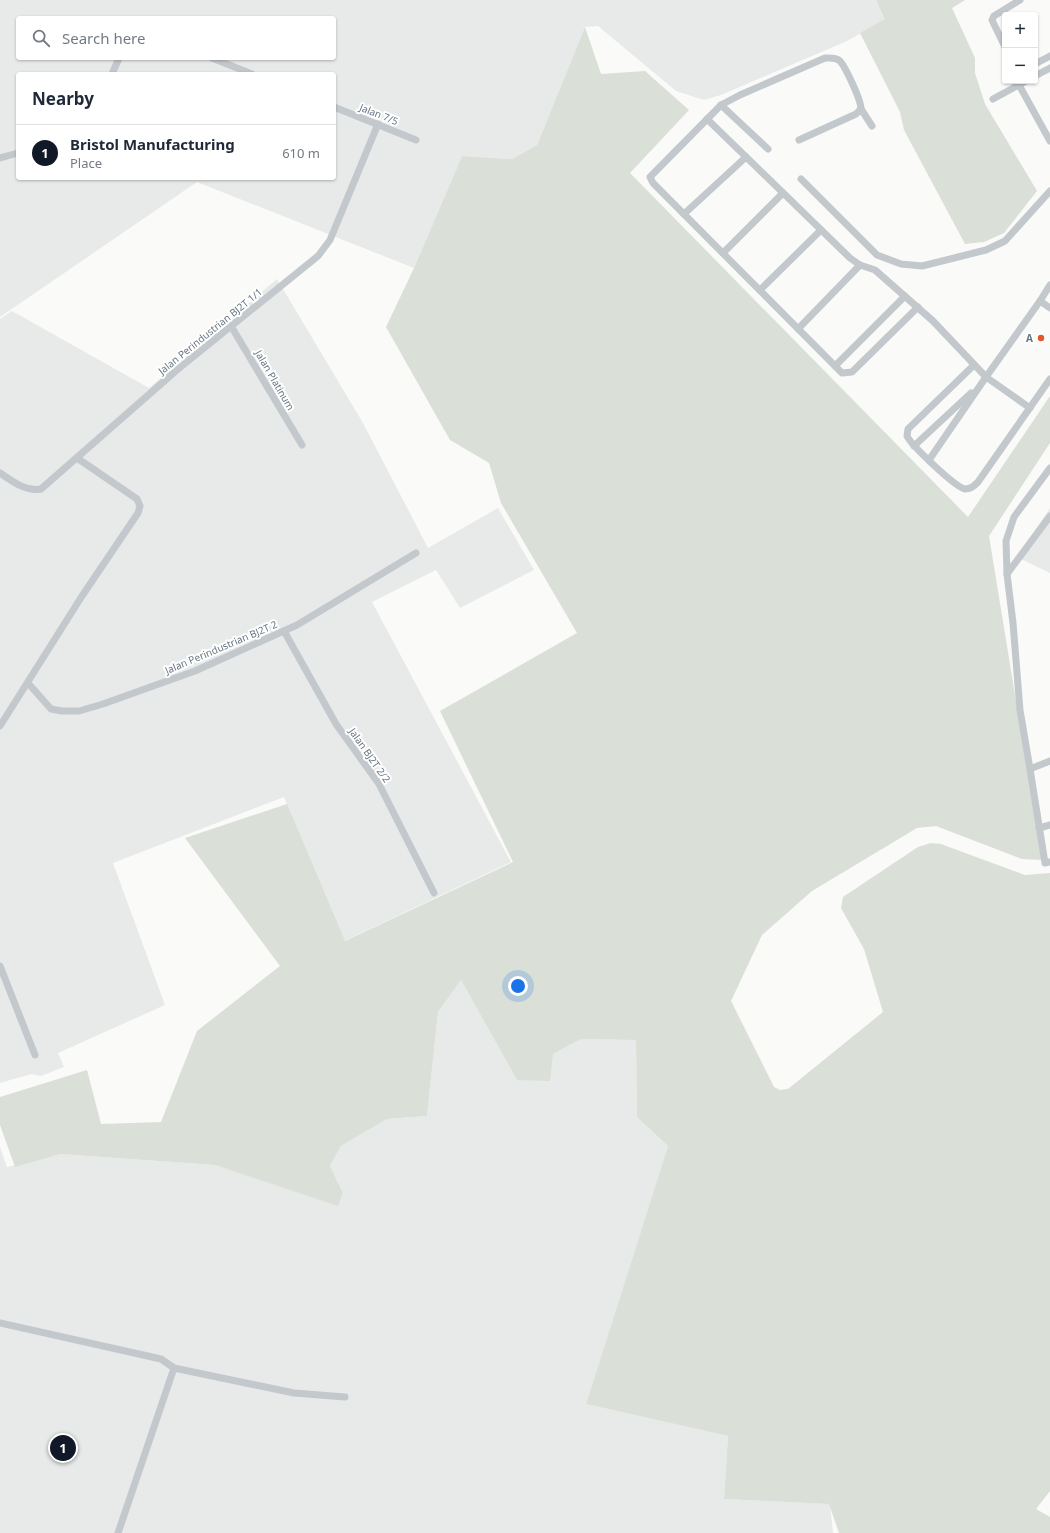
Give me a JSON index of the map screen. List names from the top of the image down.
{
  "streets": {
    "street": [
      "Jalan 7/5",
      "Jalan Perindustrian BJ2T 1/1",
      "Jalan Platinum",
      "Jalan Perindustrian BJ2T 2",
      "Jalan BJ2T 2/2"
    ]
  },
  "crossings": [
    ["Jalan 7/5", "Jalan Perindustrian BJ2T 1/1"],
    ["Jalan Perindustrian BJ2T 1/1", "Jalan Platinum"],
    ["Jalan Perindustrian BJ2T 2", "Jalan BJ2T 2/2"]
  ],
  "places": ["A"],
  "page": {
    "map_buttons": ["+", "−"],
    "search": "Search here",
    "heading": "Nearby",
    "list": [
      {
        "mark": "1",
        "name": "Bristol Manufacturing",
        "note": "Place",
        "value": "610 m"
      }
    ],
    "pins": "1"
  }
}
